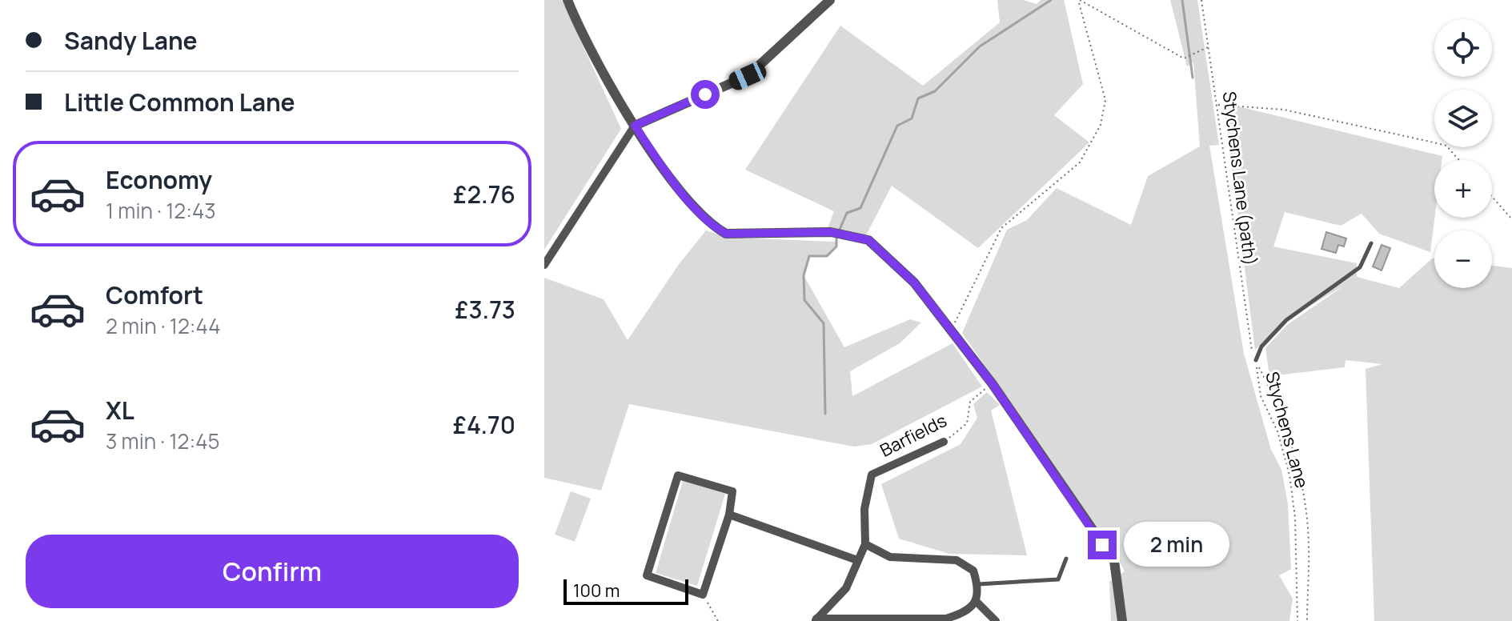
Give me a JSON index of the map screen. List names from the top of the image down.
{
  "streets": {
    "street": ["Barfields"],
    "path": ["Stychens Lane (path)", "Stychens Lane"]
  },
  "crossings": [
    ["Stychens Lane (path)", "Stychens Lane"]
  ],
  "scale_bar": "100 m",
  "page": {
    "banner": ["Sandy Lane", "Little Common Lane"],
    "map_buttons": ["+", "−"],
    "list": [
      {
        "name": "Economy",
        "note": "1 min · 12:43",
        "value": "£2.76"
      },
      {
        "name": "Comfort",
        "note": "2 min · 12:44",
        "value": "£3.73"
      },
      {
        "name": "XL",
        "note": "3 min · 12:45",
        "value": "£4.70"
      }
    ],
    "buttons": "Confirm",
    "bubble": "2 min",
    "scale": "100 m"
  }
}
